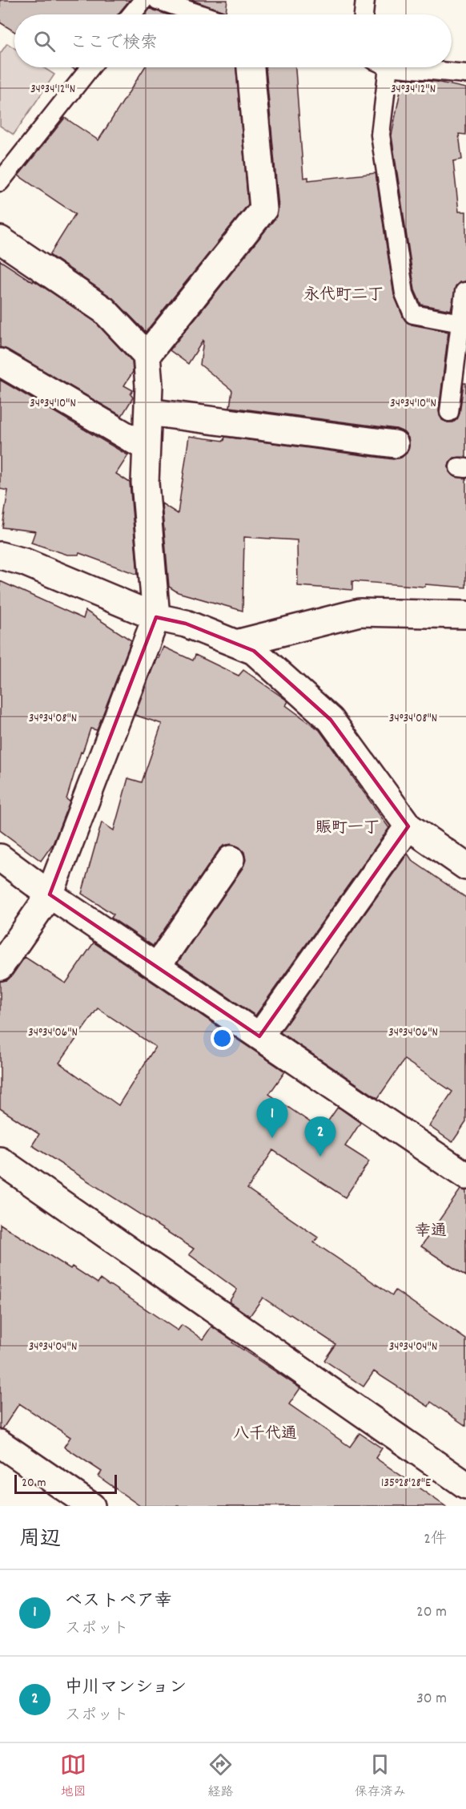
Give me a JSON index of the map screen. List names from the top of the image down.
{
  "districts": [
    "永代町二丁",
    "賑町一丁",
    "幸通",
    "八千代通"
  ],
  "scale_bar": "20 m",
  "page": {
    "search": "ここで検索",
    "pins": ["1", "2"],
    "scale": "20 m",
    "heading": ["周辺", "2件"],
    "list": [
      {
        "mark": "1",
        "name": "ベストペア幸",
        "note": "スポット",
        "value": "20 m"
      },
      {
        "mark": "2",
        "name": "中川マンション",
        "note": "スポット",
        "value": "30 m"
      }
    ],
    "nav": ["地図", "経路", "保存済み"]
  },
  "coordinates": [
    "34°34'12\"N",
    "34°34'10\"N",
    "34°34'08\"N",
    "34°34'06\"N",
    "34°34'04\"N",
    "135°28'28\"E"
  ]
}
